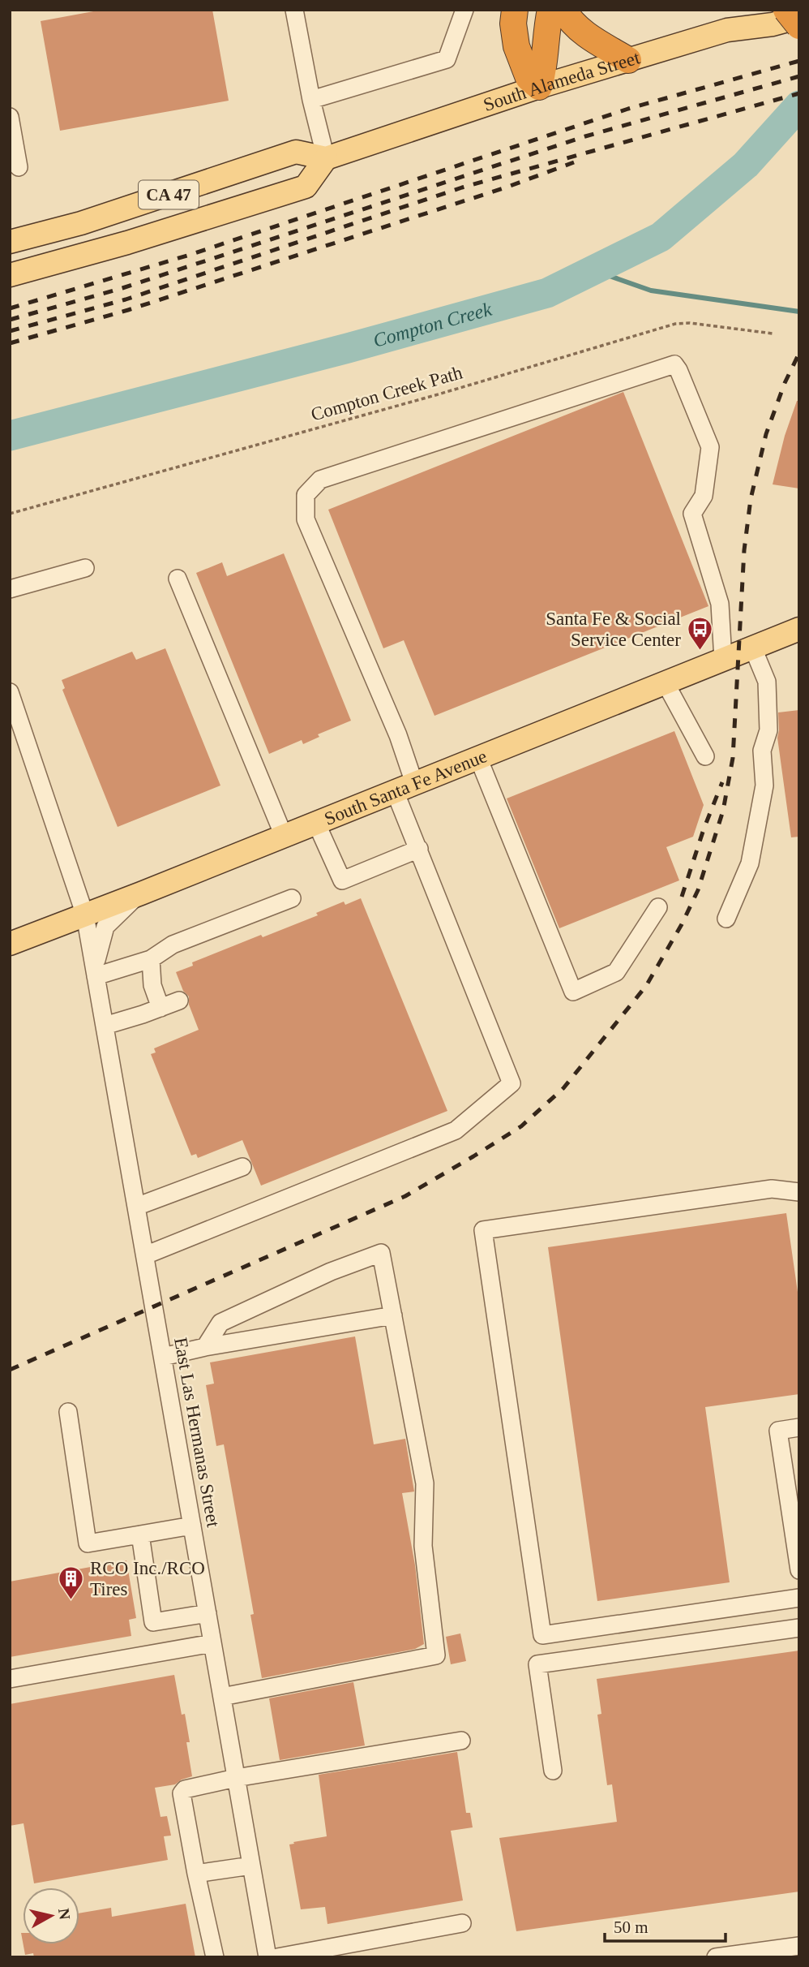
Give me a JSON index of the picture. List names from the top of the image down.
{
  "streets": {
    "main road": ["South Alameda Street", "CA 47", "South Santa Fe Avenue"],
    "street": ["East Las Hermanas Street"],
    "path": ["Compton Creek Path"]
  },
  "crossings": [
    ["South Alameda Street", "CA 47"],
    ["South Santa Fe Avenue", "East Las Hermanas Street"]
  ],
  "water": ["Compton Creek"],
  "places": {
    "bus stop": ["Santa Fe & Social Service Center"],
    "building": ["RCO Inc./RCO Tires"]
  },
  "scale_bar": "50 m",
  "north": "right"
}
